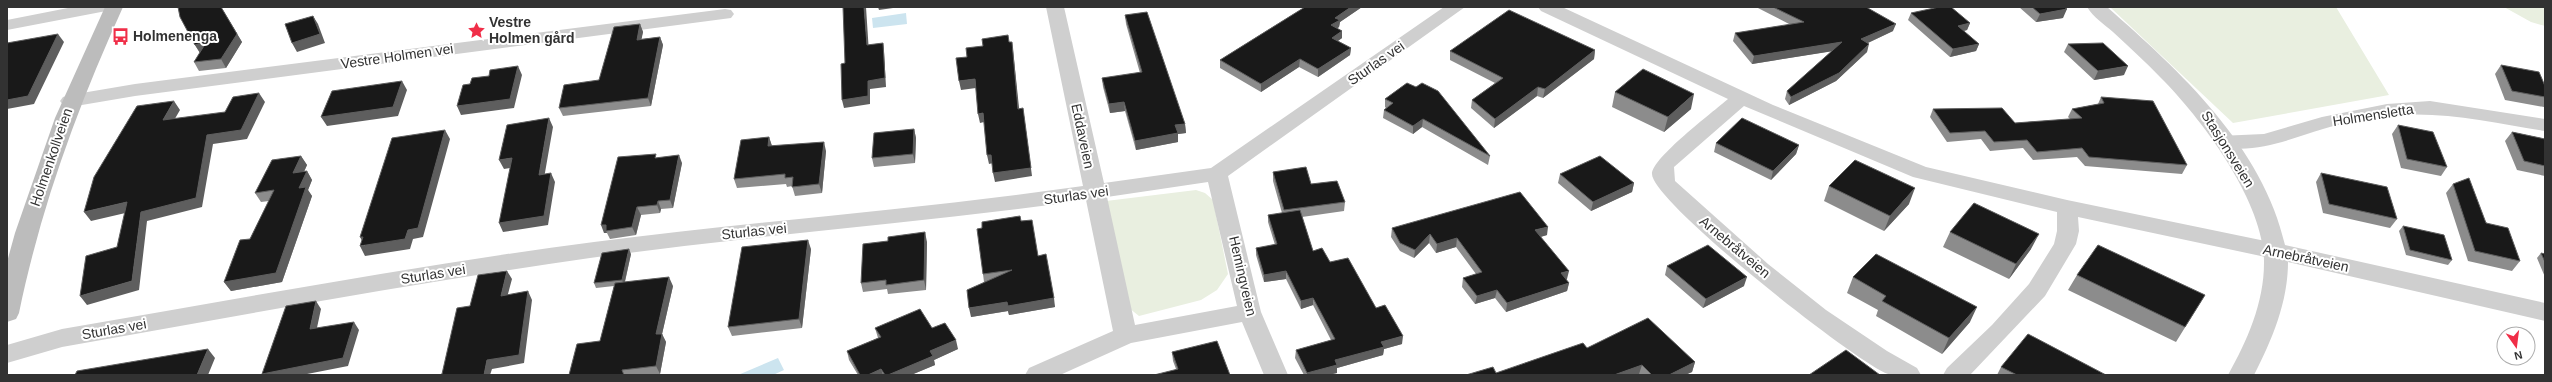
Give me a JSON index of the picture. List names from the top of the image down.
{
  "streets": {
    "main road": ["Holmenkollveien"],
    "street": [
      "Vestre Holmen vei",
      "Sturlas vei",
      "Holmensletta",
      "Eddaveien",
      "Stasjonsveien",
      "Arnebråtveien",
      "Hemingveien"
    ]
  },
  "crossings": [
    ["Vestre Holmen vei", "Holmenkollveien"],
    ["Sturlas vei", "Eddaveien"],
    ["Sturlas vei", "Hemingveien"],
    ["Holmensletta", "Stasjonsveien"],
    ["Stasjonsveien", "Arnebråtveien"]
  ],
  "places": {
    "place": ["Vestre Holmen gård"],
    "bus stop": ["Holmenenga"]
  },
  "north": "bottom"
}
